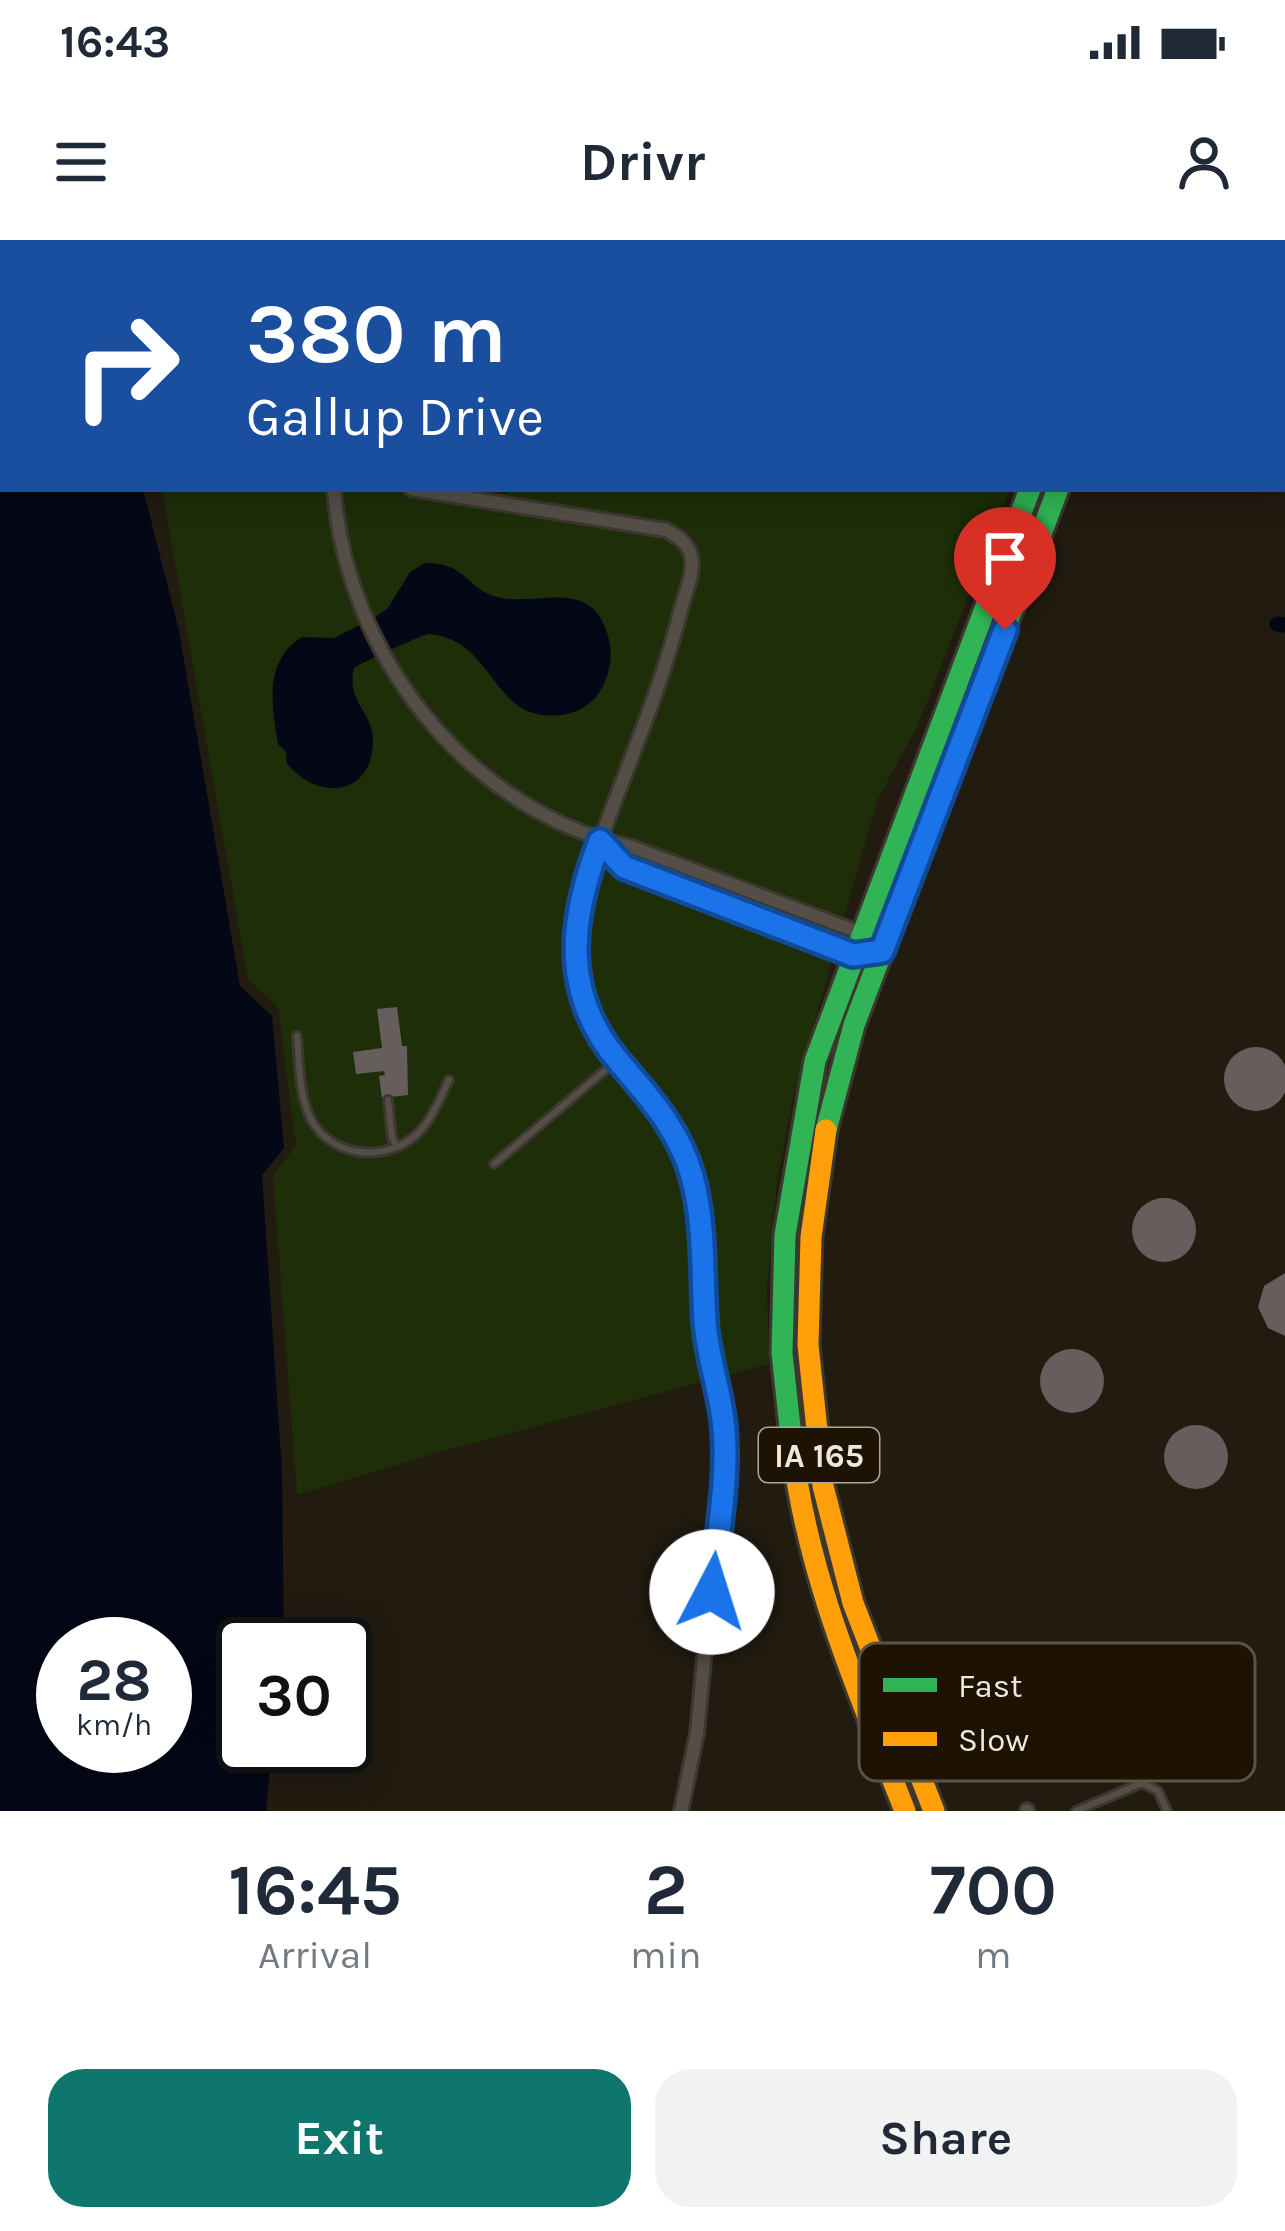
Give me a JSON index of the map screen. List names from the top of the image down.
{
  "streets": {
    "highway": ["IA 165"]
  },
  "legend": ["Fast", "Slow"],
  "page": {
    "status": "16:43",
    "header": "Drivr",
    "turn": ["380 m", "Gallup Drive"],
    "speed": "28 km/h",
    "limit": "30",
    "eta": [
      "16:45",
      "Arrival",
      "2",
      "min",
      "700",
      "m"
    ],
    "buttons": ["Exit", "Share"]
  }
}
